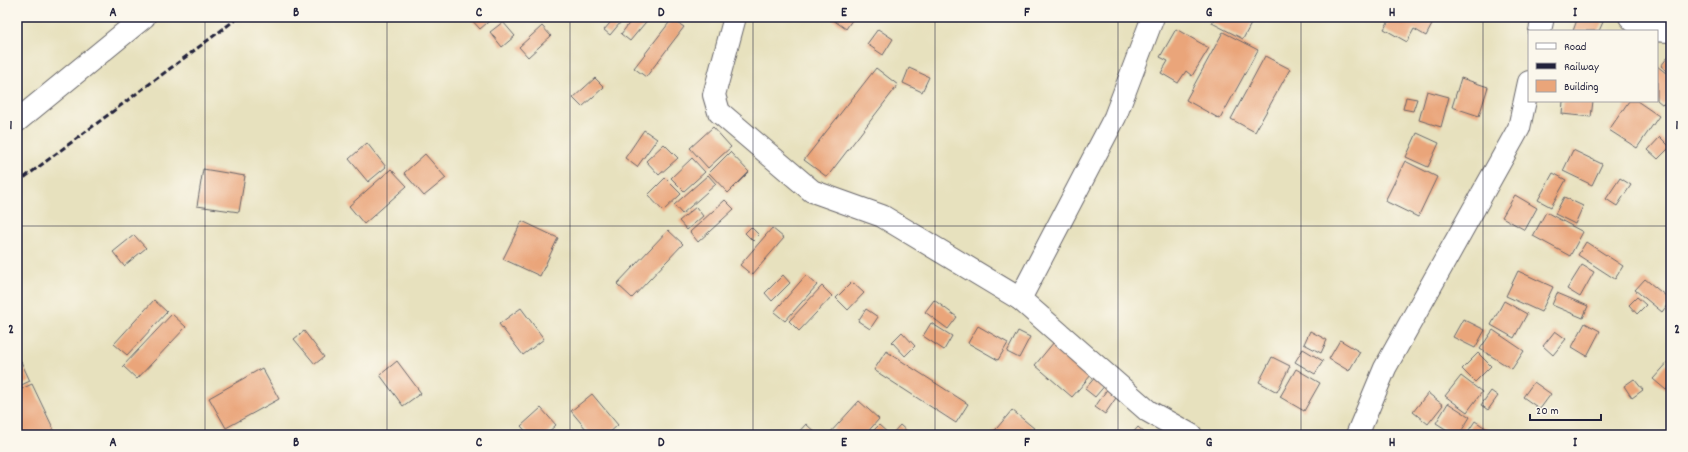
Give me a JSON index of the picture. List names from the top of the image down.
{
  "legend": ["Road", "Railway", "Building"],
  "scale_bar": "20 m",
  "grid": {
    "columns": [
      "A",
      "B",
      "C",
      "D",
      "E",
      "F",
      "G",
      "H",
      "I"
    ],
    "rows": ["1", "2"]
  }
}
